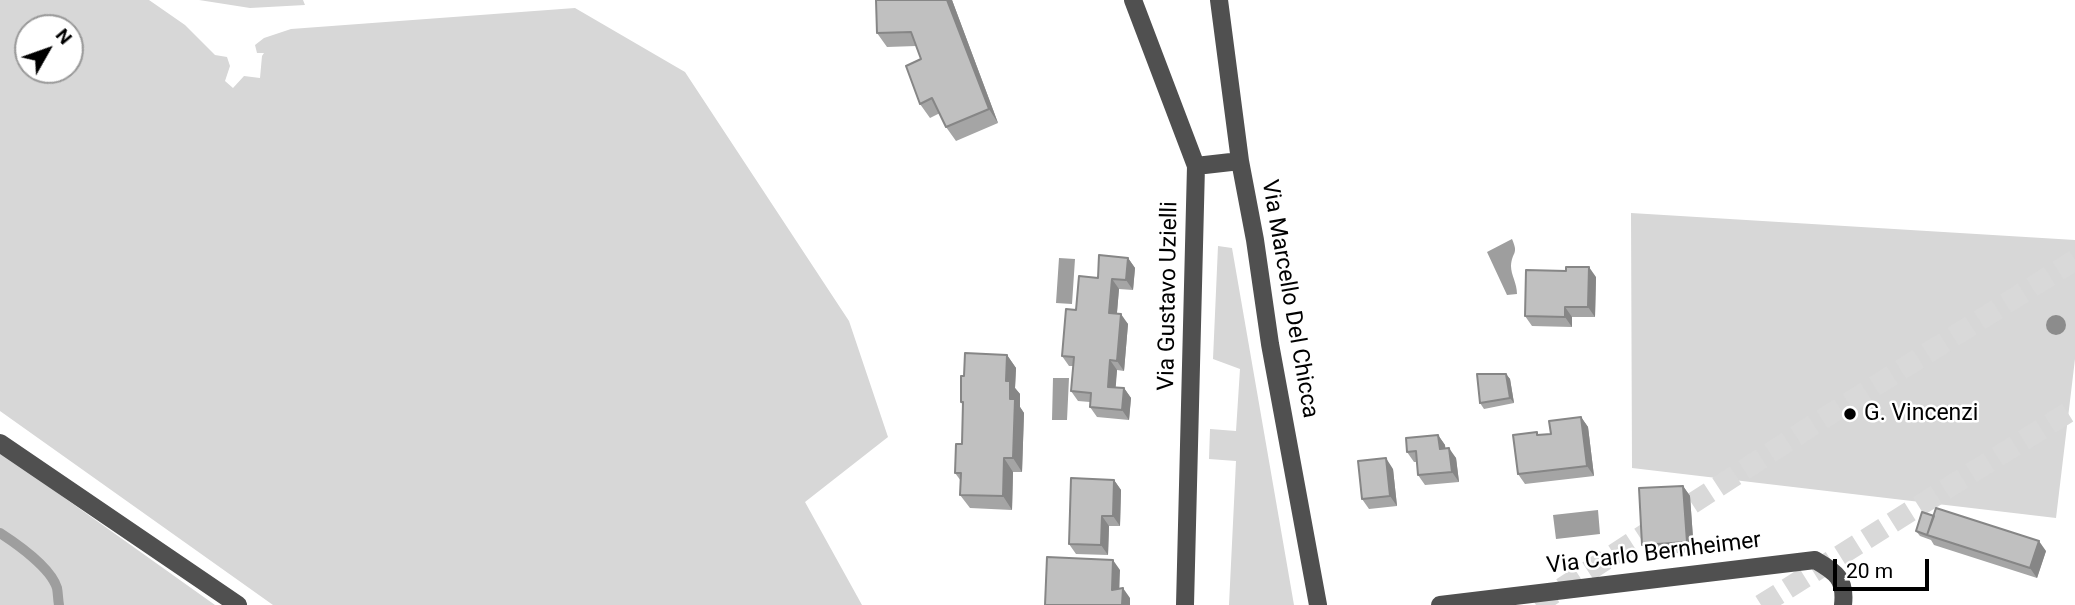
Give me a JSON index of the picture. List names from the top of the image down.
{
  "streets": {
    "street": ["Via Gustavo Uzielli", "Via Marcello Del Chicca", "Via Carlo Bernheimer"]
  },
  "places": ["G. Vincenzi"],
  "scale_bar": "20 m",
  "north": "top right"
}
